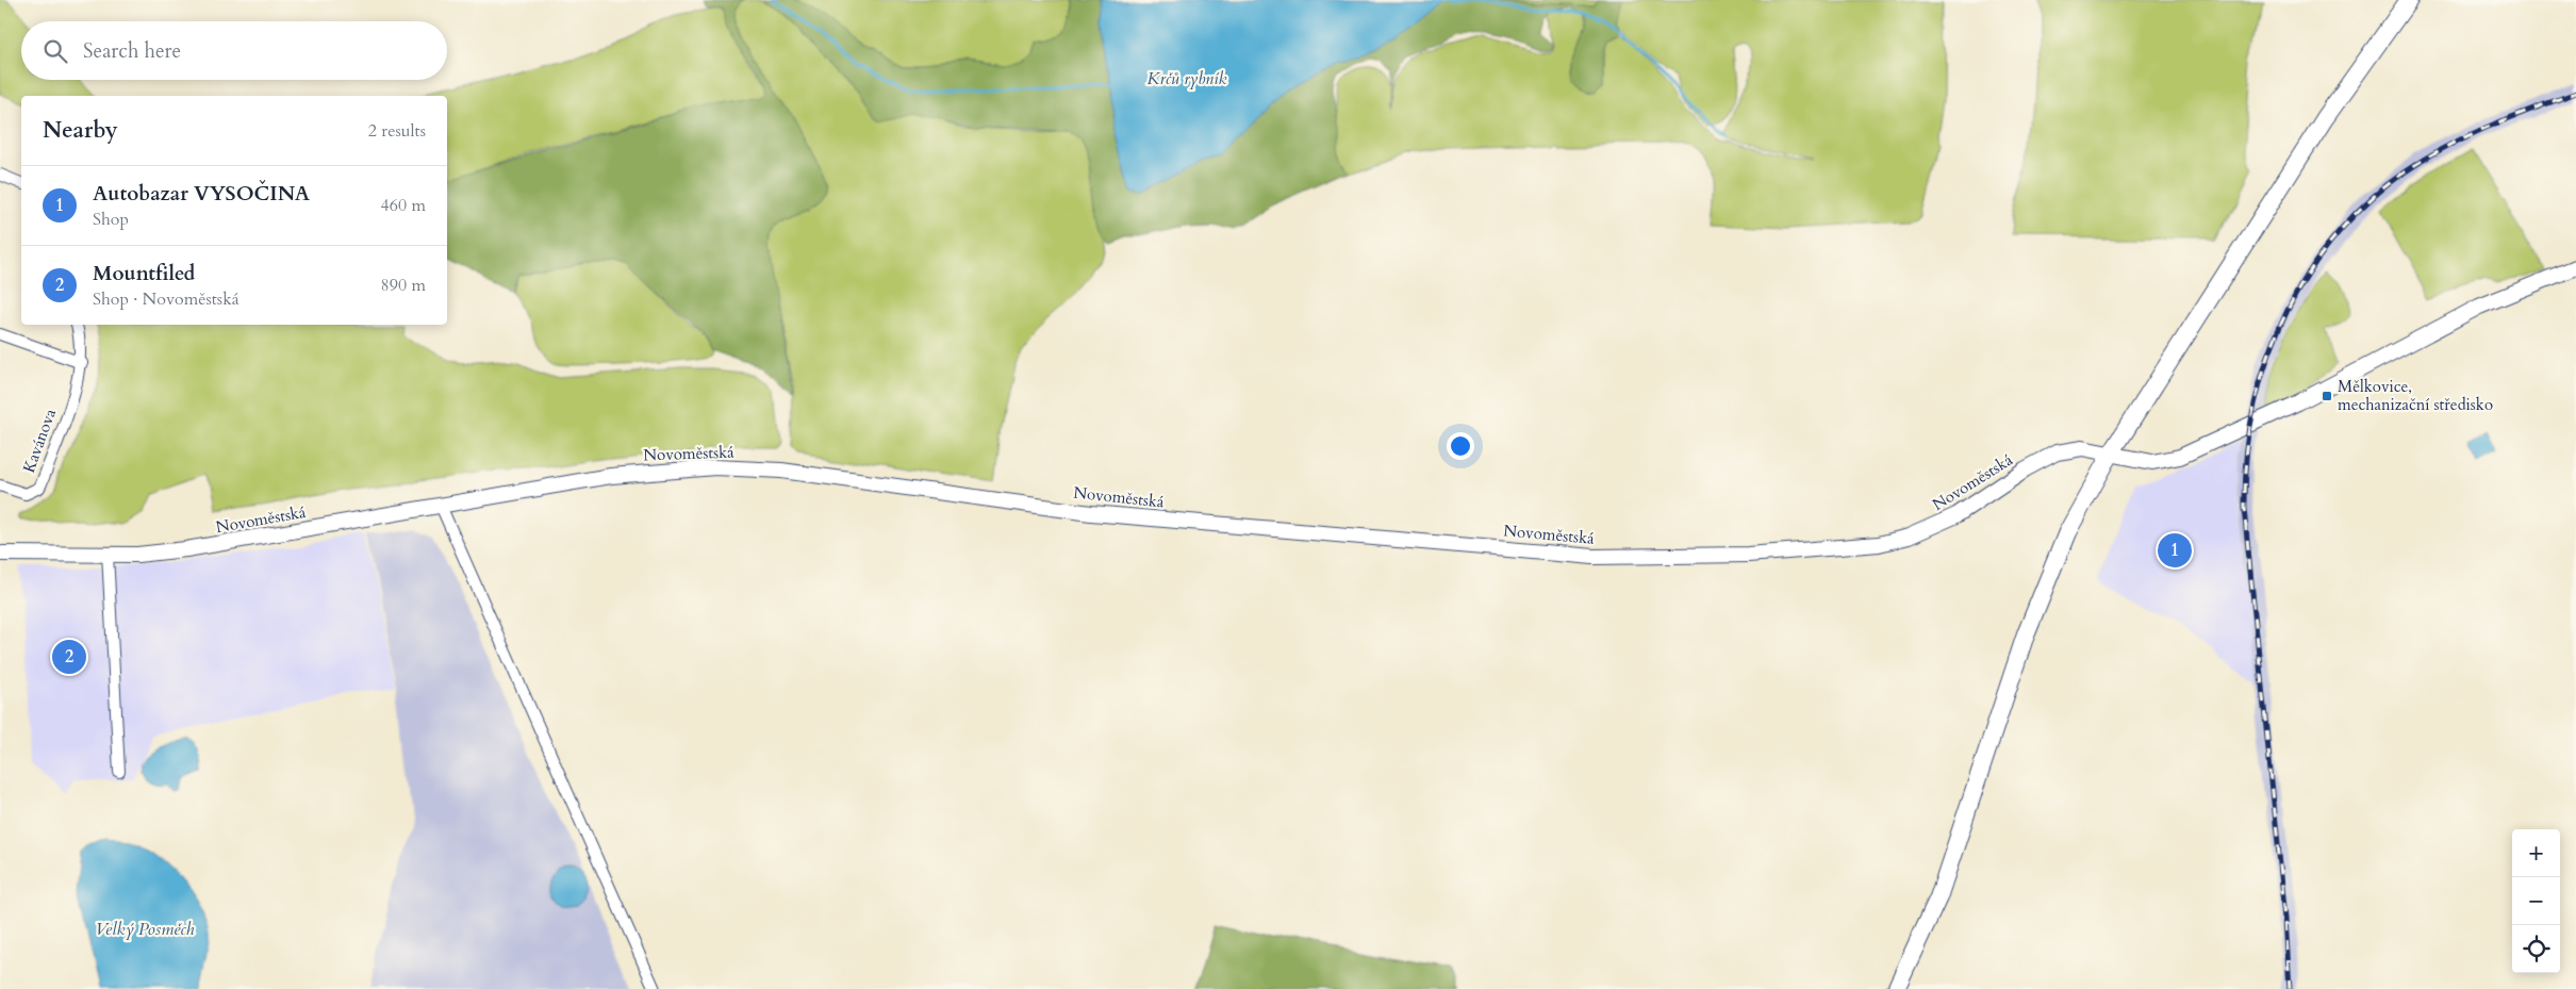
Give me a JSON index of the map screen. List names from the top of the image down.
{
  "streets": {
    "street": ["Kavánova", "Novoměstská"]
  },
  "water": ["Krčů rybník", "Velký Posměch"],
  "places": {
    "transit": ["Mělkovice, mechanizační středisko"]
  },
  "page": {
    "search": "Search here",
    "heading": ["Nearby", "2 results"],
    "list": [
      {
        "mark": "1",
        "name": "Autobazar VYSOČINA",
        "note": "Shop",
        "value": "460 m"
      },
      {
        "mark": "2",
        "name": "Mountfiled",
        "note": "Shop · Novoměstská",
        "value": "890 m"
      }
    ],
    "pins": ["1", "2"],
    "map_buttons": ["+", "−"]
  }
}
